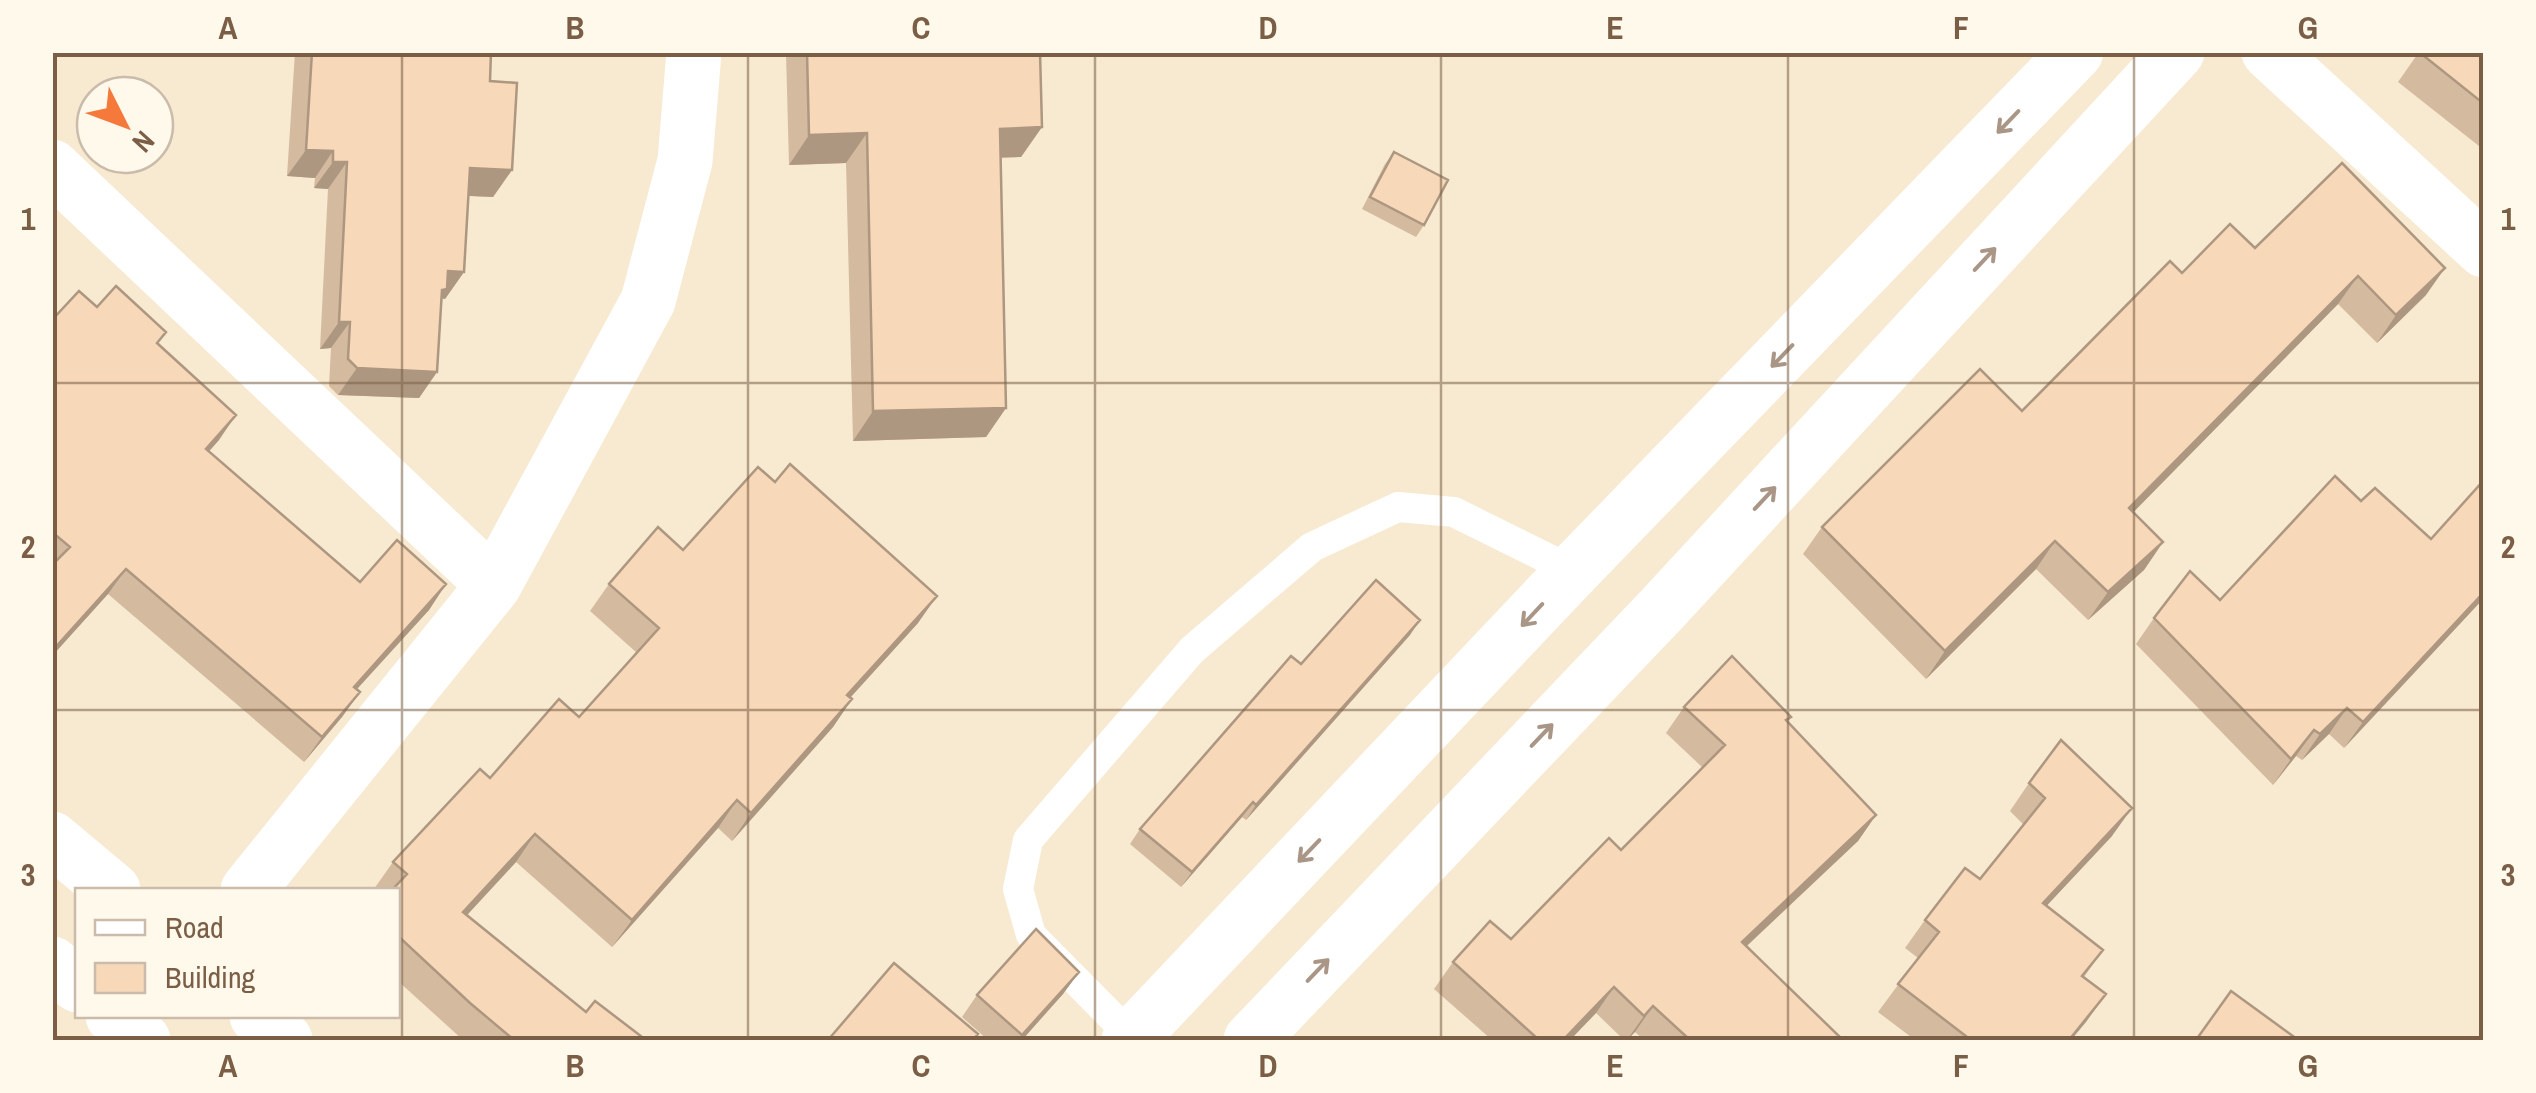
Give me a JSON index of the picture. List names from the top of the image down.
{
  "legend": ["Road", "Building"],
  "north": "bottom right",
  "grid": {
    "columns": [
      "A",
      "B",
      "C",
      "D",
      "E",
      "F",
      "G"
    ],
    "rows": ["1", "2", "3"]
  }
}
